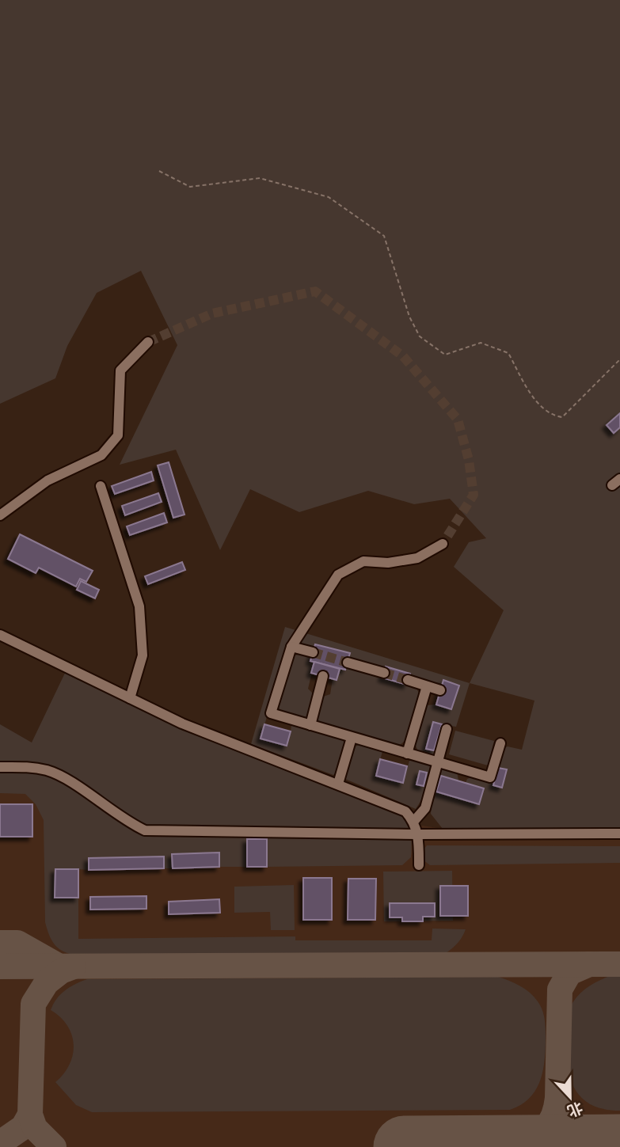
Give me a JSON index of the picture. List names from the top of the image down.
{
  "north": "bottom"
}
